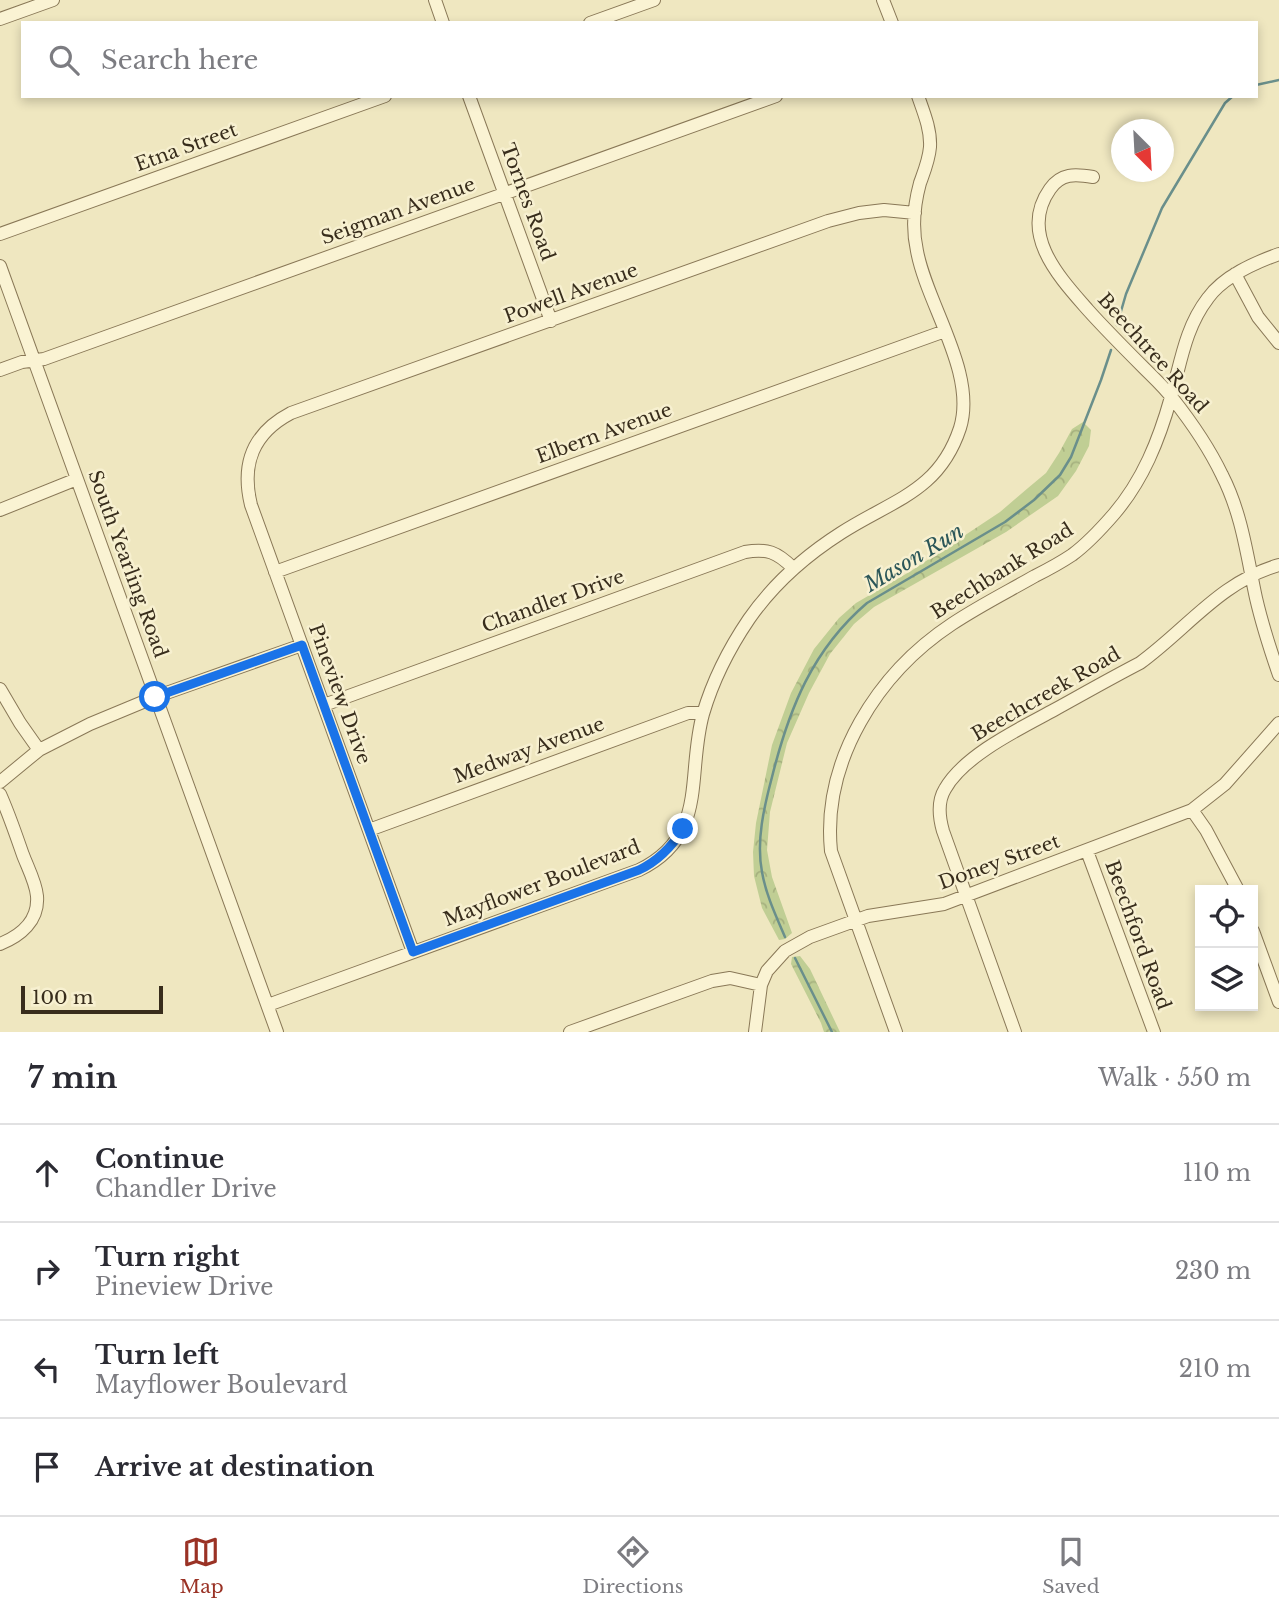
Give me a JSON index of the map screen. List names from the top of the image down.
{
  "streets": {
    "street": [
      "Etna Street",
      "Tornes Road",
      "Seigman Avenue",
      "Powell Avenue",
      "Beechtree Road",
      "Elbern Avenue",
      "South Yearling Road",
      "Beechbank Road",
      "Chandler Drive",
      "Pineview Drive",
      "Beechcreek Road",
      "Medway Avenue",
      "Doney Street",
      "Mayflower Boulevard",
      "Beechford Road"
    ]
  },
  "crossings": [
    ["Tornes Road", "Seigman Avenue"],
    ["Tornes Road", "Powell Avenue"],
    ["Seigman Avenue", "South Yearling Road"],
    ["Powell Avenue", "Pineview Drive"],
    ["Powell Avenue", "Mayflower Boulevard"],
    ["Beechtree Road", "Beechbank Road"],
    ["Beechtree Road", "Beechcreek Road"],
    ["Elbern Avenue", "Pineview Drive"],
    ["Elbern Avenue", "Mayflower Boulevard"],
    ["South Yearling Road", "Mayflower Boulevard"],
    ["Beechbank Road", "Doney Street"],
    ["Chandler Drive", "Pineview Drive"],
    ["Chandler Drive", "Mayflower Boulevard"],
    ["Pineview Drive", "Medway Avenue"],
    ["Pineview Drive", "Mayflower Boulevard"],
    ["Beechcreek Road", "Doney Street"],
    ["Medway Avenue", "Mayflower Boulevard"],
    ["Doney Street", "Beechford Road"]
  ],
  "water": ["Mason Run"],
  "scale_bar": "100 m",
  "north": "bottom right",
  "page": {
    "search": "Search here",
    "scale": "100 m",
    "heading": ["7 min", "Walk · 550 m"],
    "list": [
      ["Continue", "Chandler Drive", "110 m"],
      ["Turn right", "Pineview Drive", "230 m"],
      ["Turn left", "Mayflower Boulevard", "210 m"],
      "Arrive at destination"
    ],
    "nav": ["Map", "Directions", "Saved"]
  }
}
